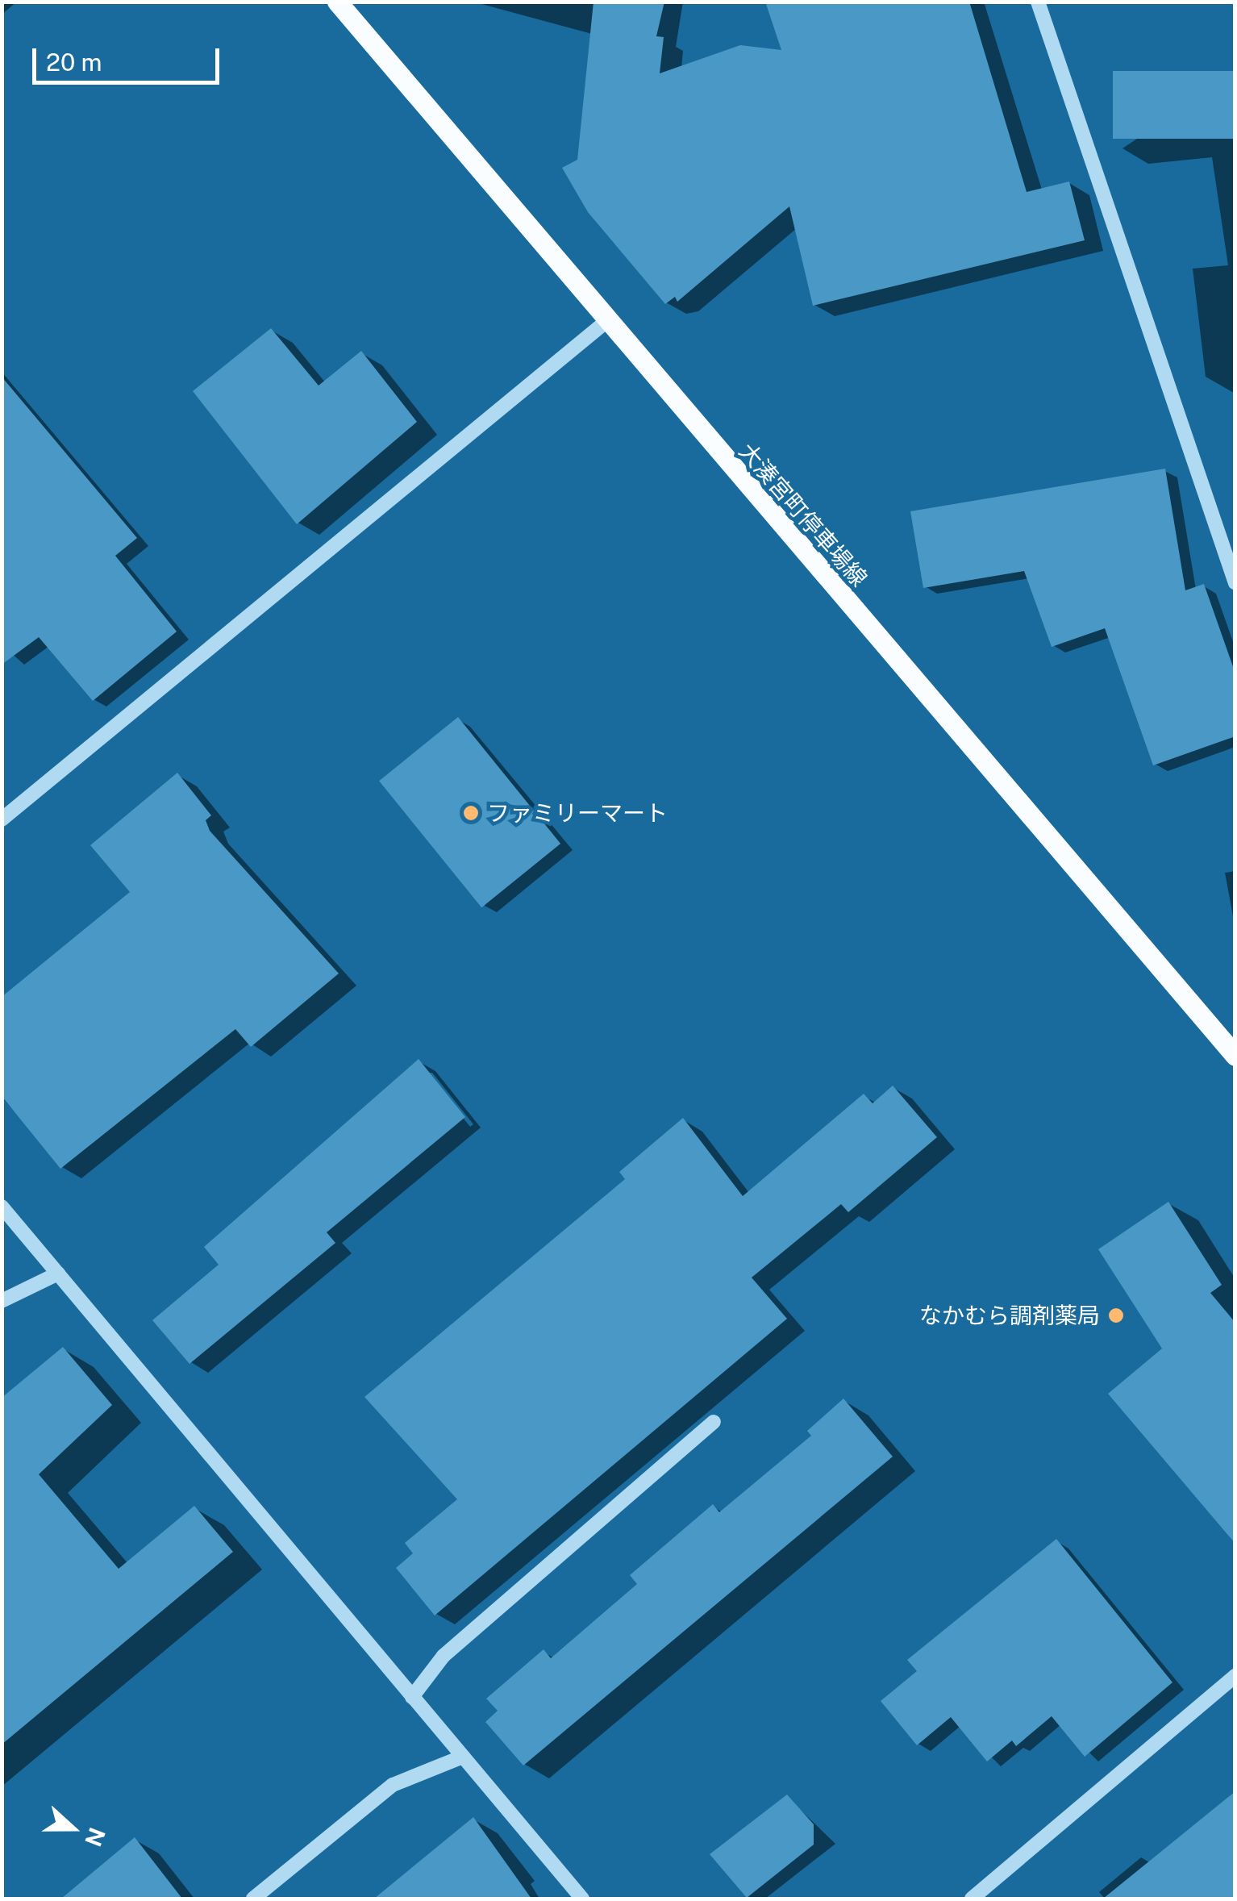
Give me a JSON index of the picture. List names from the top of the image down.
{
  "streets": {
    "main road": ["大湊宮町停車場線"]
  },
  "places": ["ファミリーマート", "なかむら調剤薬局"],
  "scale_bar": "20 m",
  "north": "right"
}
